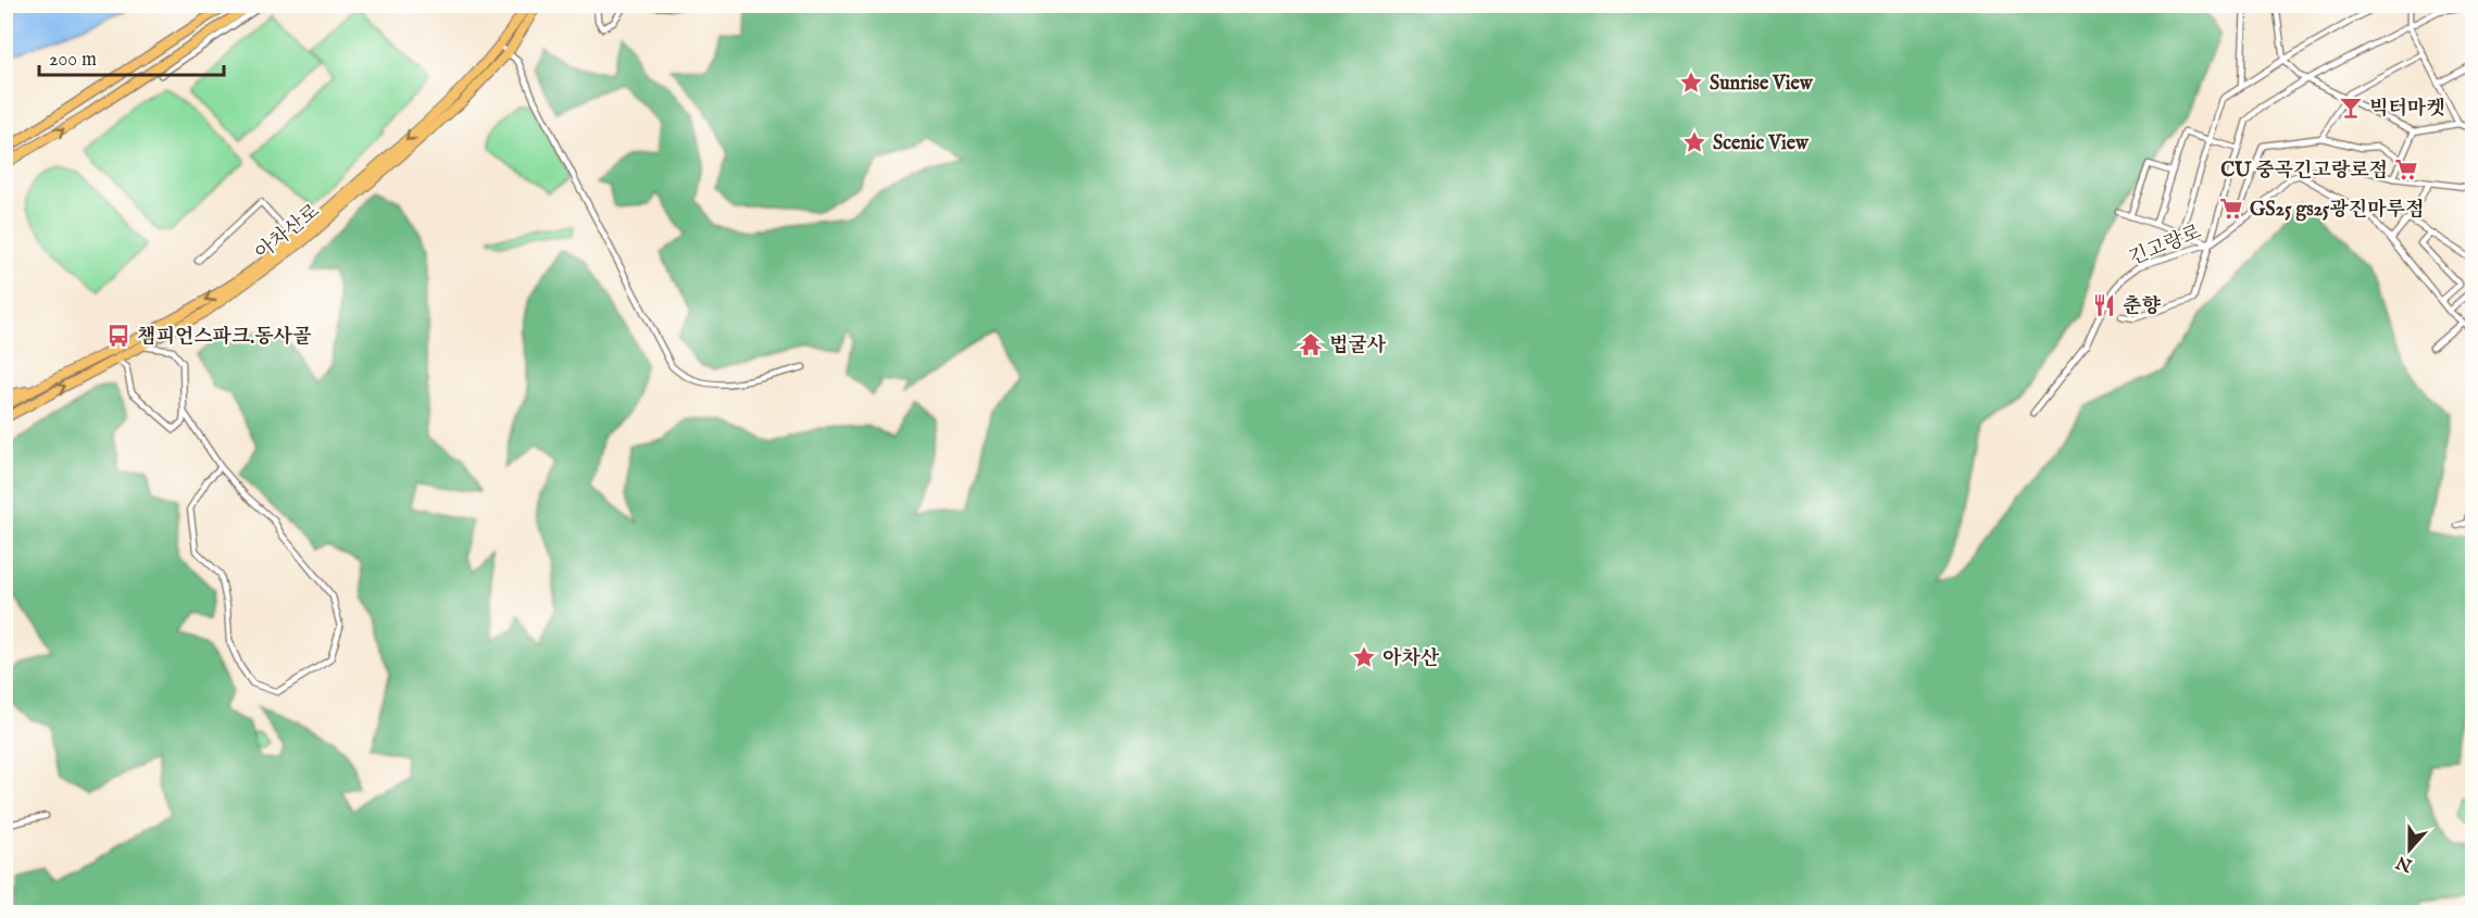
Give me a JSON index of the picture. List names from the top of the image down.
{
  "streets": {
    "main road": ["아차산로"],
    "street": ["긴고랑로"]
  },
  "places": {
    "place": ["Sunrise View", "Scenic View", "아차산"],
    "bar": ["빅터마켓"],
    "supermarket": ["CU 중곡긴고랑로점", "GS25 gs25광진마루점"],
    "restaurant": ["춘향"],
    "bus stop": ["챔피언스파크.동사골"],
    "temple": ["법굴사"]
  },
  "scale_bar": "200 m",
  "north": "bottom"
}
